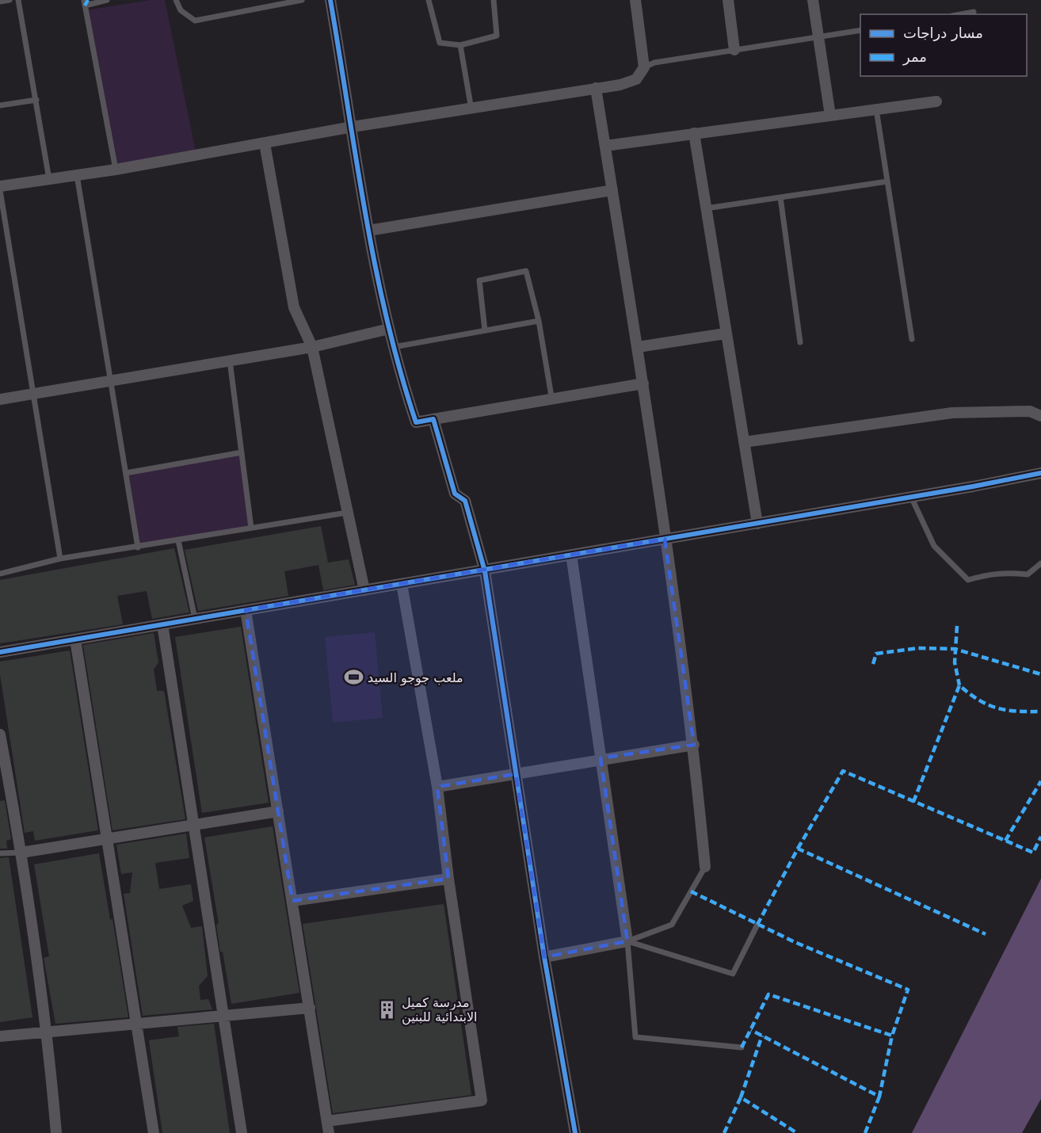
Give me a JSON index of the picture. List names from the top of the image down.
{
  "places": {
    "sports": ["ملعب جوجو السيد"],
    "building": ["مدرسة كميل الابتدائية للبنين"]
  },
  "legend": ["مسار دراجات", "ممر"]
}
